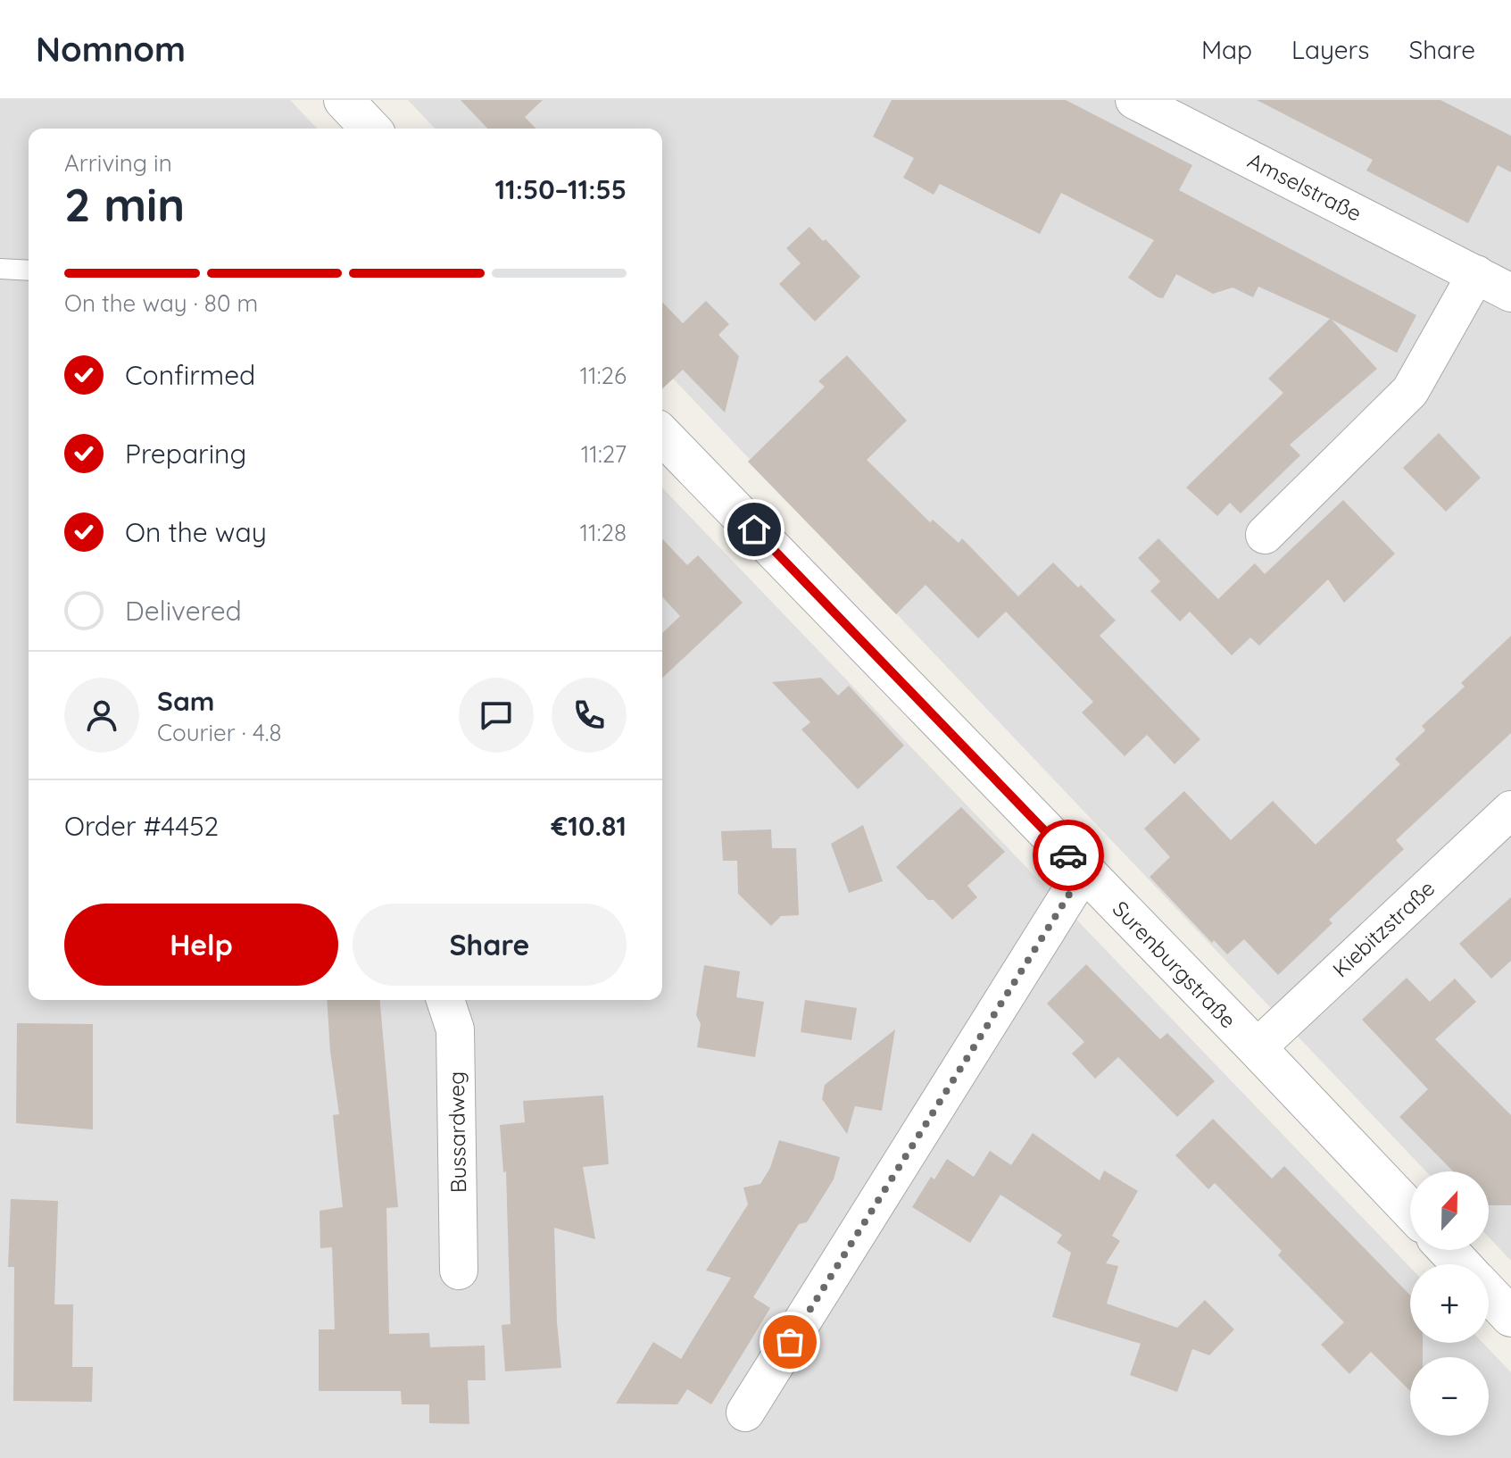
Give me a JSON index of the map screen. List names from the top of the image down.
{
  "streets": {
    "street": [
      "Amselstraße",
      "Kiebitzstraße",
      "Surenburgstraße",
      "Bussardweg"
    ]
  },
  "crossings": [
    ["Kiebitzstraße", "Surenburgstraße"]
  ],
  "north": "top",
  "page": {
    "header": "Nomnom",
    "nav": ["Map", "Layers", "Share"],
    "heading": ["2 min", "Arriving in", "11:50–11:55"],
    "panel": [
      "Sam",
      "Courier · 4.8",
      "Order #4452",
      "€10.81"
    ],
    "bar": "On the way · 80 m",
    "list": [
      ["Confirmed", "11:26"],
      ["Preparing", "11:27"],
      ["On the way", "11:28"],
      "Delivered"
    ],
    "buttons": ["Help", "Share"],
    "map_buttons": ["+", "−"]
  }
}
